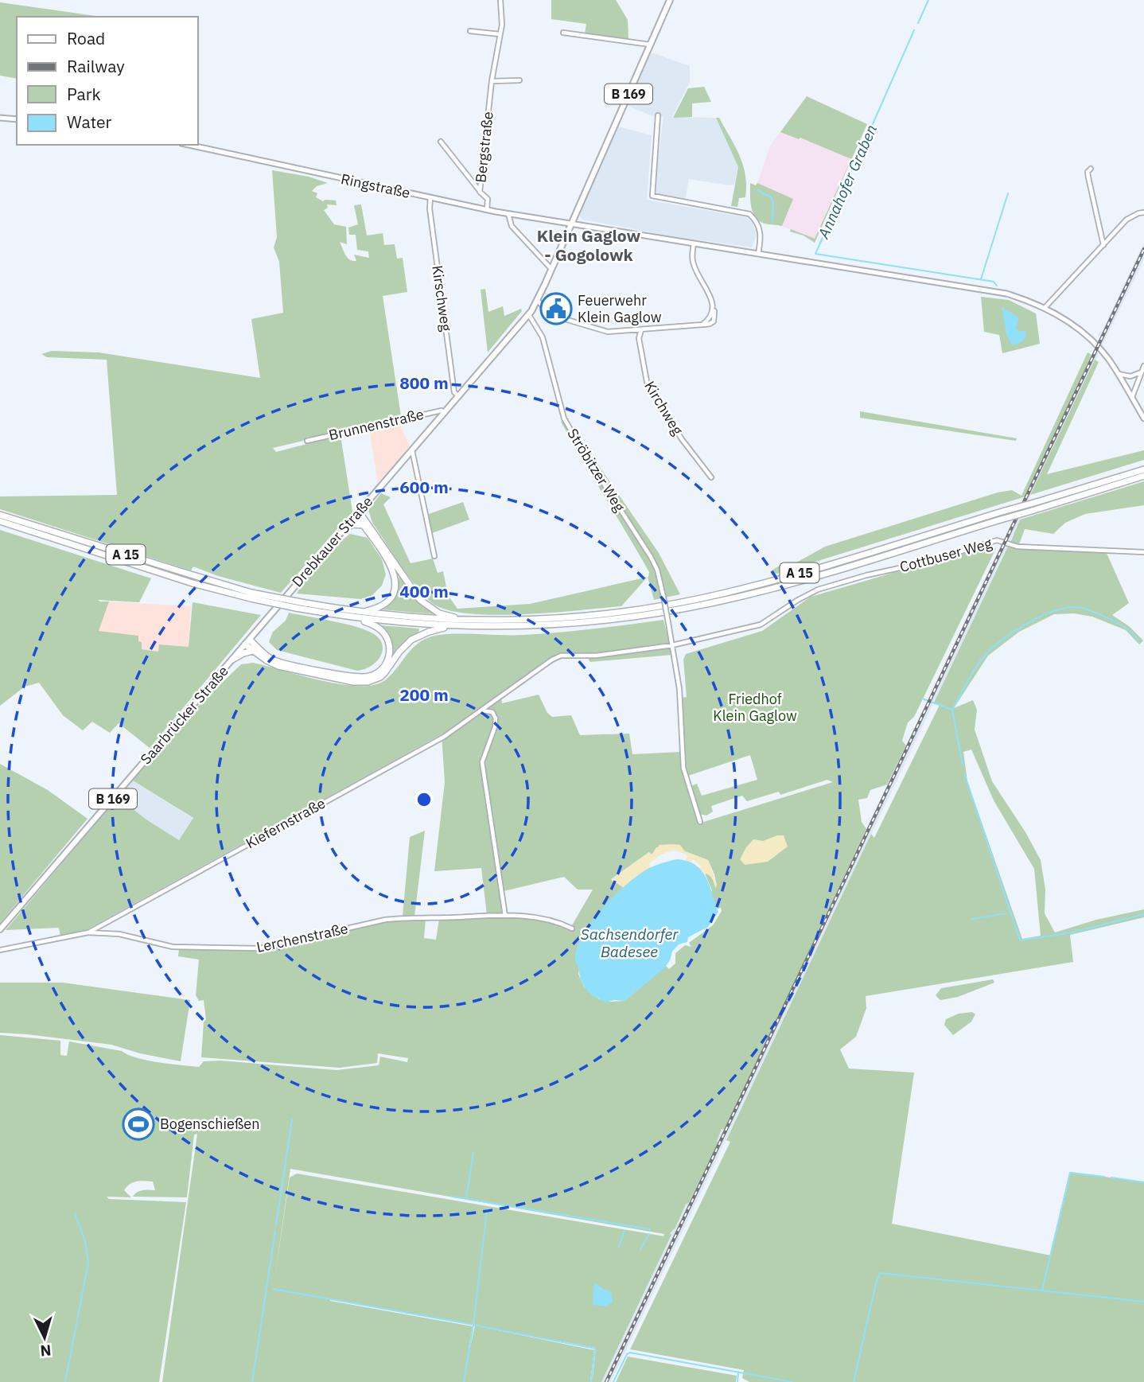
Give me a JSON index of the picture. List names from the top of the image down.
{
  "streets": {
    "highway": ["A 15"],
    "main road": [
      "B 169",
      "Ringstraße",
      "Drebkauer Straße",
      "Saarbrücker Straße"
    ],
    "street": [
      "Bergstraße",
      "Kirschweg",
      "Kirchweg",
      "Brunnenstraße",
      "Ströbitzer Weg",
      "Cottbuser Weg",
      "Kiefernstraße",
      "Lerchenstraße"
    ]
  },
  "crossings": [
    ["B 169", "Drebkauer Straße"],
    ["Bergstraße", "Ringstraße"],
    ["Ringstraße", "Kirschweg"],
    ["Ringstraße", "Drebkauer Straße"],
    ["Kirschweg", "Drebkauer Straße"],
    ["Brunnenstraße", "Drebkauer Straße"],
    ["Ströbitzer Weg", "Drebkauer Straße"],
    ["Ströbitzer Weg", "Kiefernstraße"],
    ["Drebkauer Straße", "Saarbrücker Straße"],
    ["Cottbuser Weg", "Kiefernstraße"],
    ["Kiefernstraße", "Lerchenstraße"]
  ],
  "districts": ["Klein Gaglow - Gogolowk"],
  "water": ["Annahofer Graben", "Sachsendorfer Badesee"],
  "parks": ["Friedhof Klein Gaglow"],
  "places": {
    "public building": ["Feuerwehr Klein Gaglow"],
    "sports": ["Bogenschießen"]
  },
  "legend": [
    "Road",
    "Railway",
    "Park",
    "Water"
  ],
  "north": "bottom",
  "rings": [
    "800 m",
    "600 m",
    "400 m",
    "200 m"
  ]
}
